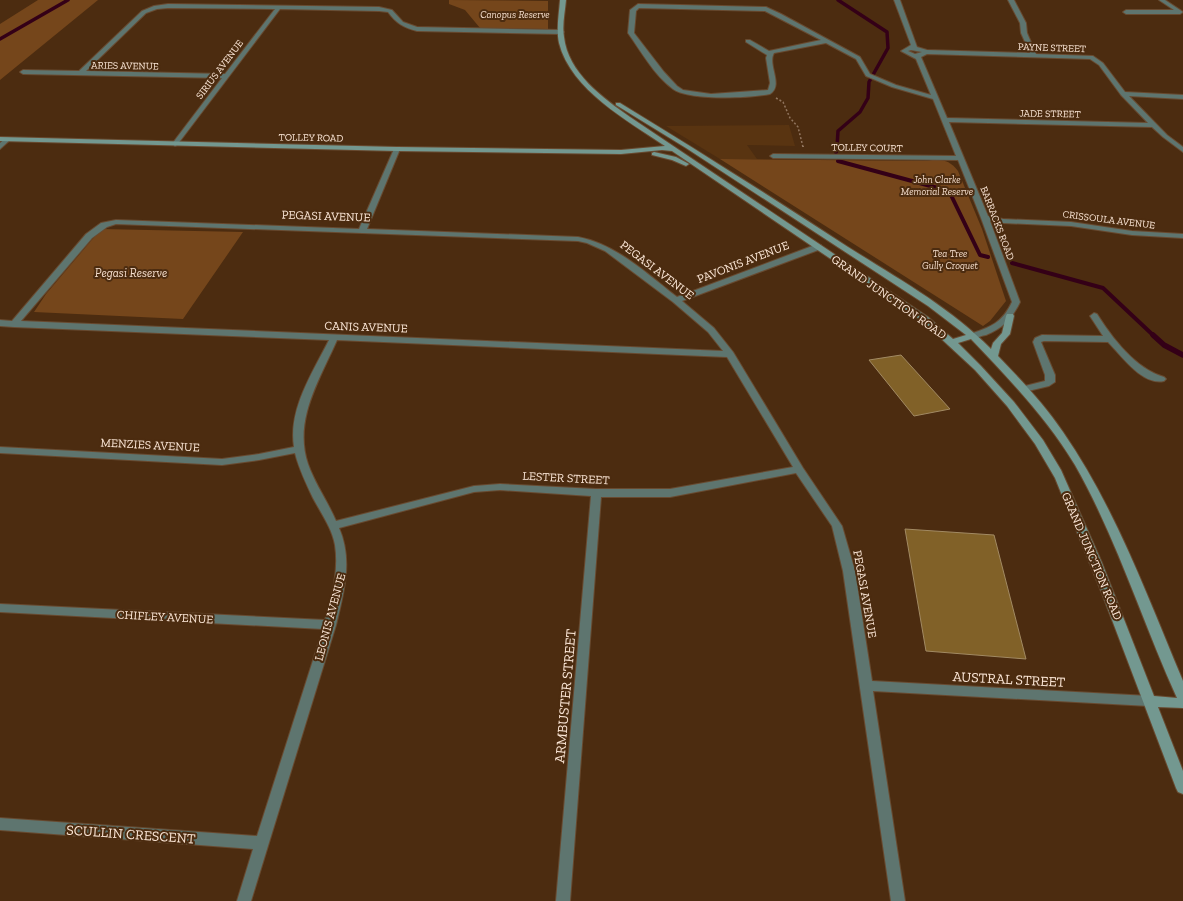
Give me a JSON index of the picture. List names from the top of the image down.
{
  "streets": {
    "main road": ["TOLLEY ROAD", "GRAND JUNCTION ROAD"],
    "street": [
      "PAYNE STREET",
      "ARIES AVENUE",
      "SIRIUS AVENUE",
      "JADE STREET",
      "TOLLEY COURT",
      "PEGASI AVENUE",
      "CRISSOULA AVENUE",
      "BARRACKS ROAD",
      "PAVONIS AVENUE",
      "CANIS AVENUE",
      "MENZIES AVENUE",
      "LESTER STREET",
      "CHIFLEY AVENUE",
      "LEONIS AVENUE",
      "AUSTRAL STREET",
      "ARMBUSTER STREET",
      "SCULLIN CRESCENT"
    ]
  },
  "crossings": [
    ["PAYNE STREET", "JADE STREET"],
    ["ARIES AVENUE", "SIRIUS AVENUE"],
    ["SIRIUS AVENUE", "TOLLEY ROAD"],
    ["JADE STREET", "BARRACKS ROAD"],
    ["TOLLEY ROAD", "GRAND JUNCTION ROAD"],
    ["TOLLEY COURT", "BARRACKS ROAD"],
    ["PEGASI AVENUE", "PAVONIS AVENUE"],
    ["PEGASI AVENUE", "CANIS AVENUE"],
    ["PEGASI AVENUE", "LESTER STREET"],
    ["PEGASI AVENUE", "AUSTRAL STREET"],
    ["CRISSOULA AVENUE", "BARRACKS ROAD"],
    ["PAVONIS AVENUE", "GRAND JUNCTION ROAD"],
    ["GRAND JUNCTION ROAD", "AUSTRAL STREET"],
    ["CANIS AVENUE", "LEONIS AVENUE"],
    ["MENZIES AVENUE", "LEONIS AVENUE"],
    ["LESTER STREET", "LEONIS AVENUE"],
    ["LESTER STREET", "ARMBUSTER STREET"],
    ["CHIFLEY AVENUE", "LEONIS AVENUE"],
    ["LEONIS AVENUE", "SCULLIN CRESCENT"]
  ],
  "parks": [
    "Canopus Reserve",
    "John Clarke Memorial Reserve",
    "Tea Tree Gully Croquet",
    "Pegasi Reserve"
  ]
}
